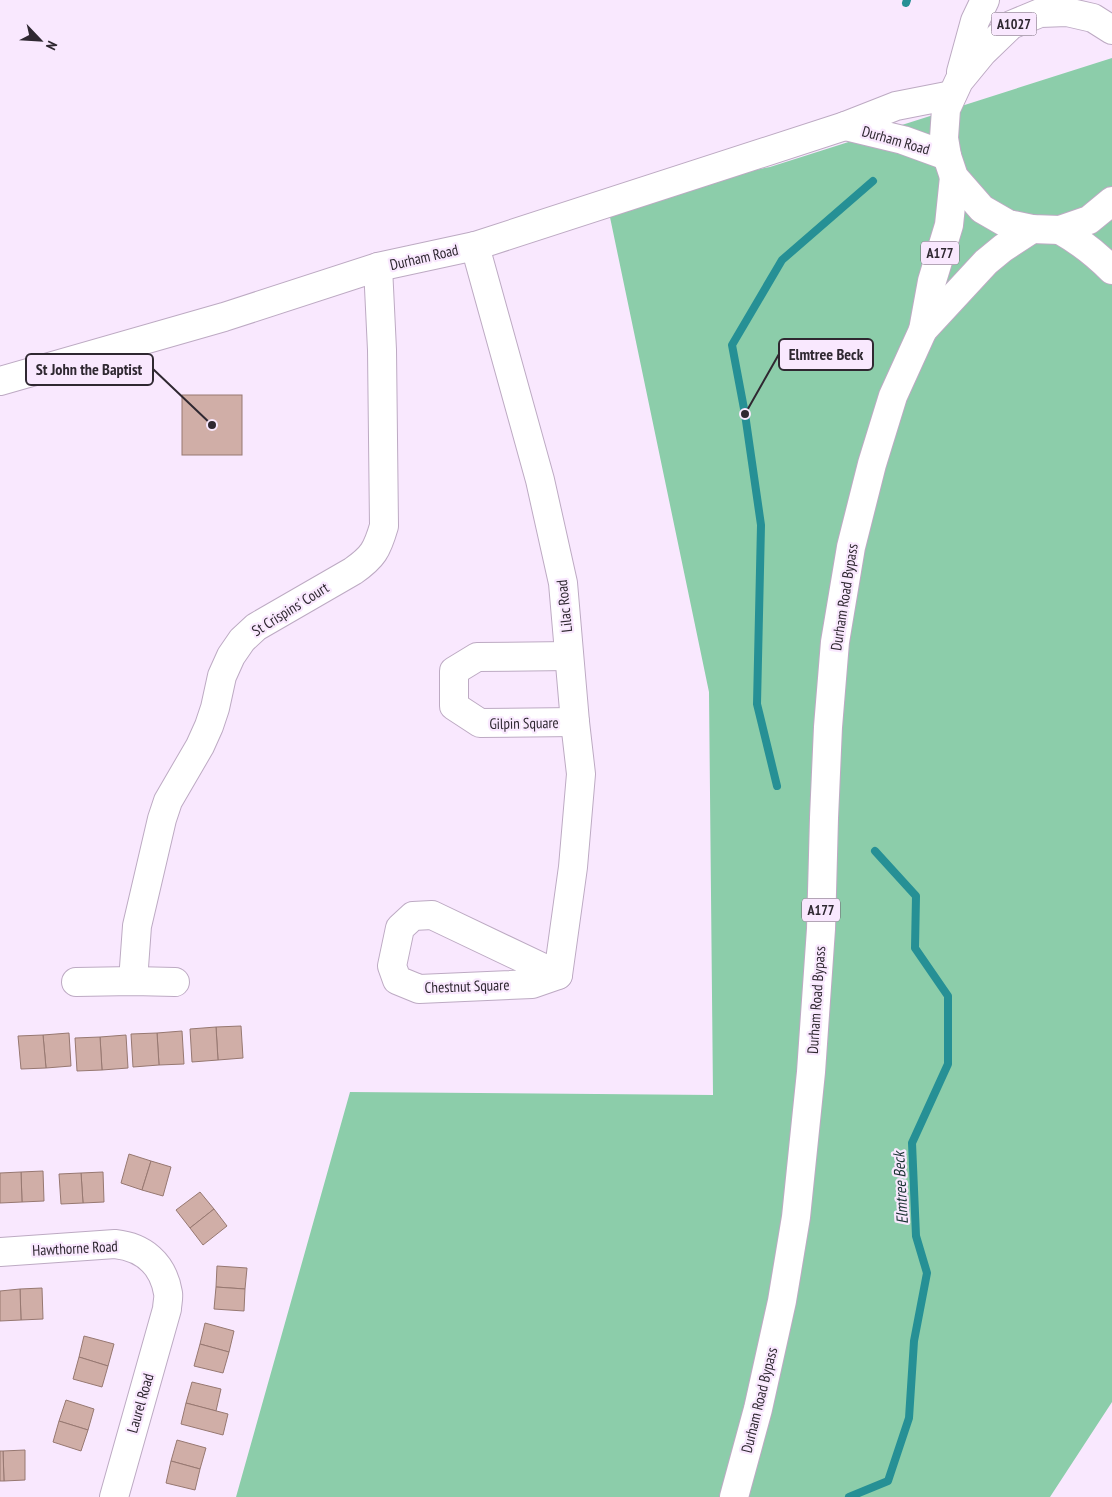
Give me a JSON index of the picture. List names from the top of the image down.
{
  "streets": {
    "street": [
      "A1027",
      "Durham Road",
      "A177",
      "Durham Road Bypass",
      "Lilac Road",
      "St Crispins' Court",
      "Gilpin Square",
      "Chestnut Square",
      "Hawthorne Road",
      "Laurel Road"
    ]
  },
  "crossings": [
    ["A1027", "Durham Road"],
    ["Durham Road", "Durham Road Bypass"],
    ["Durham Road", "Lilac Road"],
    ["Durham Road", "St Crispins' Court"],
    ["Lilac Road", "Gilpin Square"],
    ["Lilac Road", "Chestnut Square"],
    ["Hawthorne Road", "Laurel Road"]
  ],
  "water": ["Elmtree Beck"],
  "places": ["Elmtree Beck", "St John the Baptist"],
  "north": "bottom right"
}
